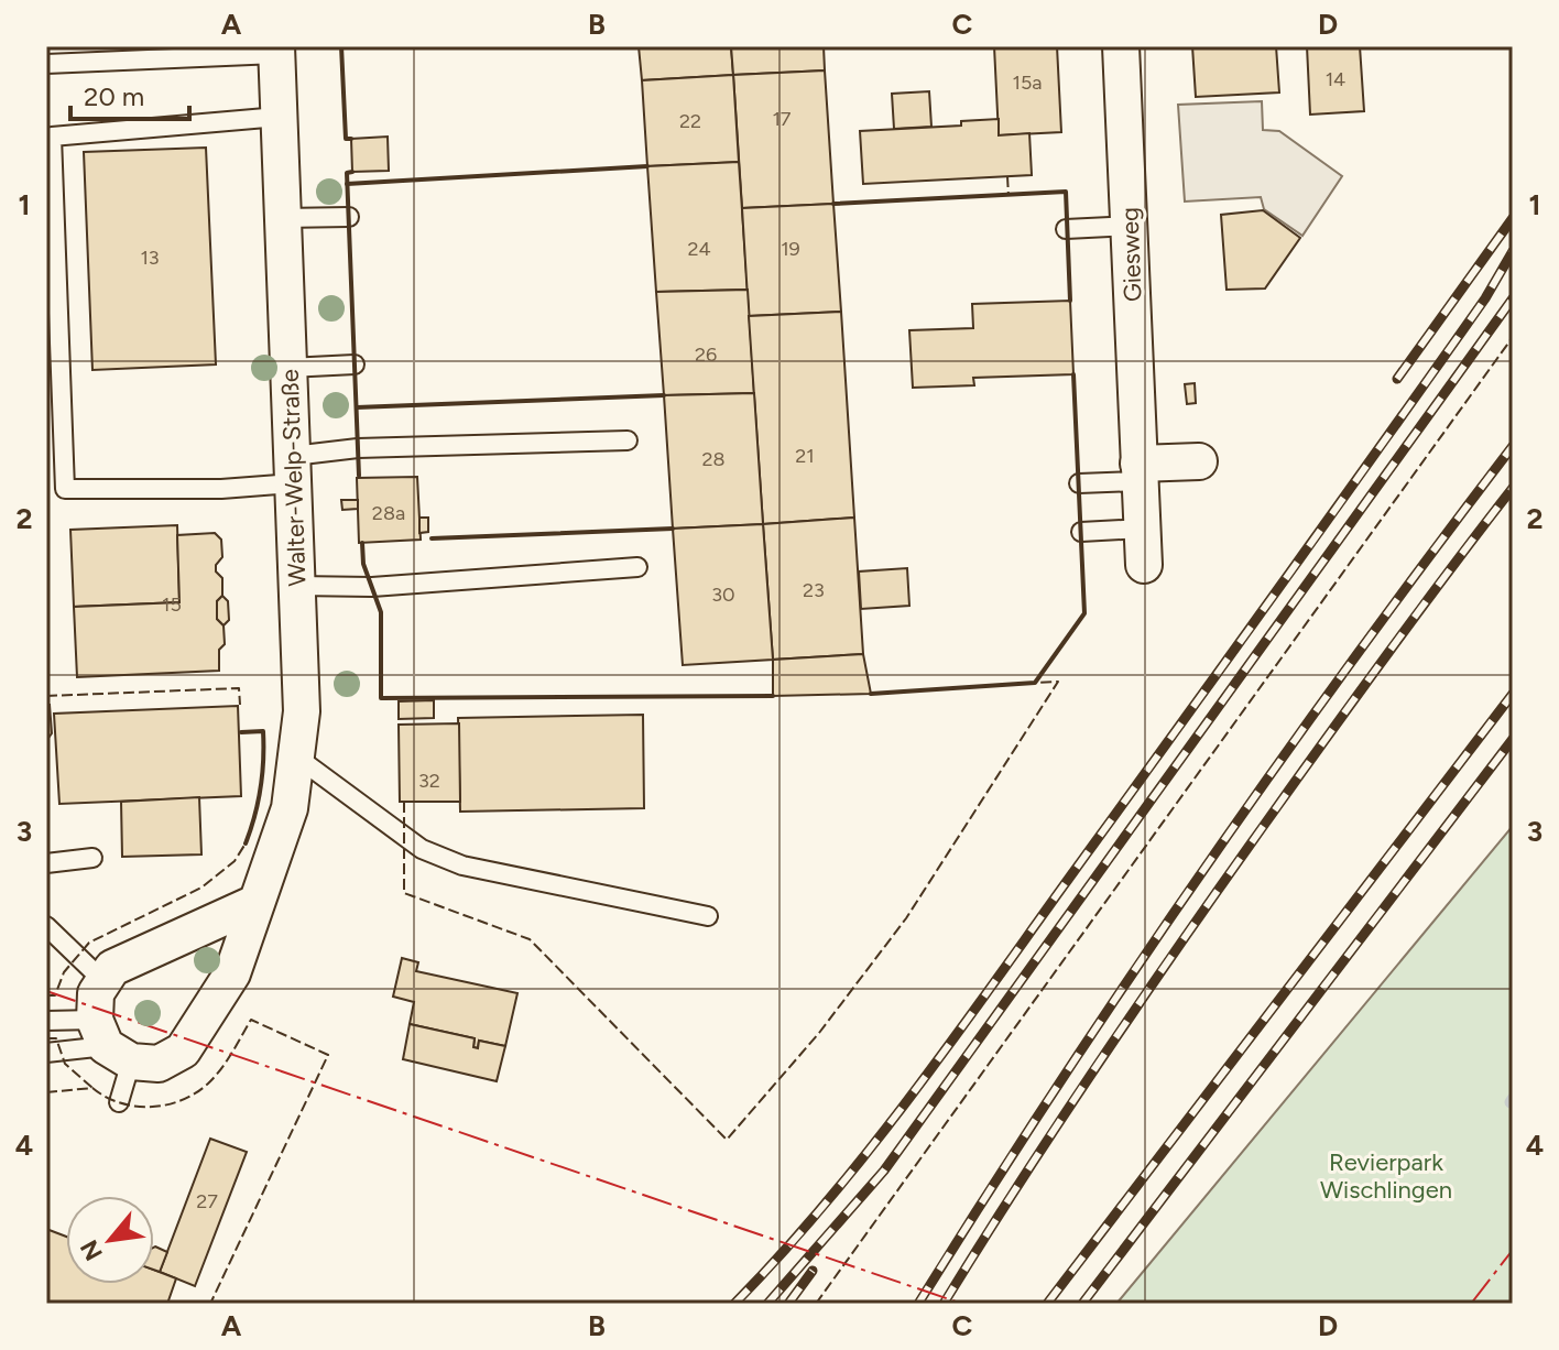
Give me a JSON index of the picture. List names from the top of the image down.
{
  "streets": {
    "street": ["Giesweg", "Walter-Welp-Straße"]
  },
  "parks": ["Revierpark Wischlingen"],
  "house_numbers": [
    "14",
    "15a",
    "17",
    "22",
    "24",
    "19",
    "13",
    "26",
    "21",
    "28",
    "28a",
    "23",
    "30",
    "15",
    "32",
    "27"
  ],
  "scale_bar": "20 m",
  "north": "bottom left",
  "grid": {
    "columns": [
      "A",
      "B",
      "C",
      "D"
    ],
    "rows": [
      "1",
      "2",
      "3",
      "4"
    ]
  }
}
